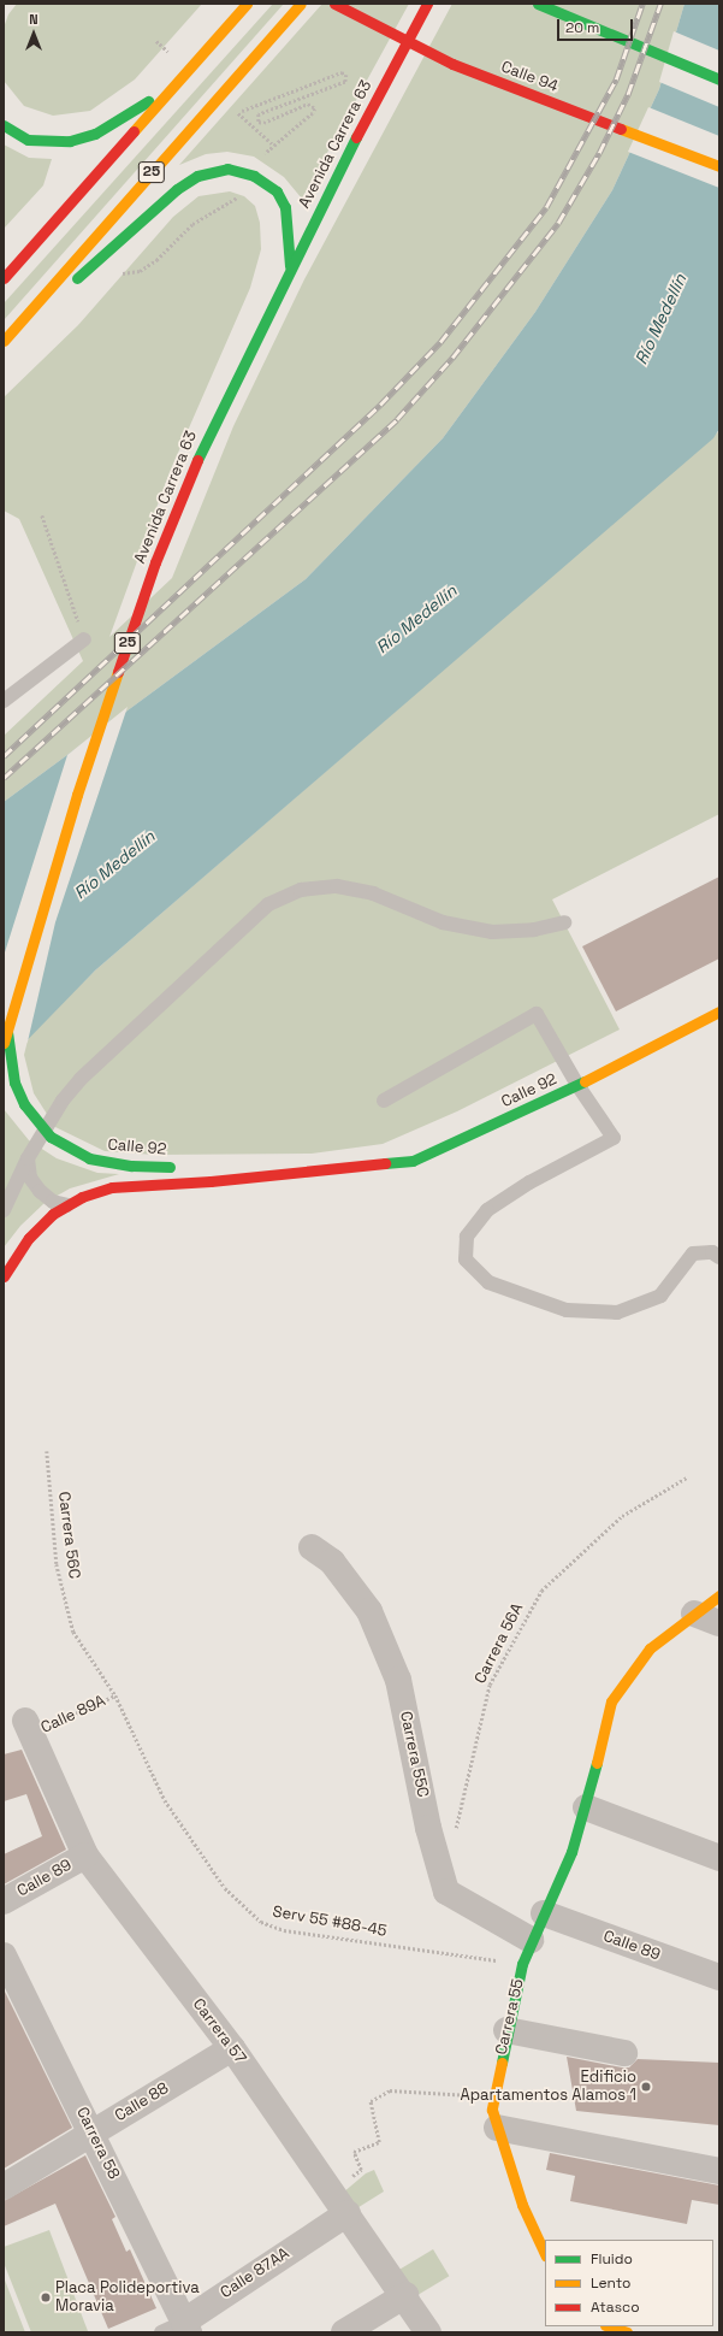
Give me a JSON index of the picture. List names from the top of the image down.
{
  "streets": {
    "main road": [
      "Calle 94",
      "Avenida Carrera 63",
      "25",
      "Calle 92",
      "Carrera 55"
    ],
    "street": [
      "Carrera 55C",
      "Calle 89",
      "Carrera 57",
      "Calle 88",
      "Carrera 58",
      "Calle 87AA"
    ],
    "path": [
      "Carrera 56C",
      "Carrera 56A",
      "Calle 89A",
      "Serv 55 #88-45"
    ]
  },
  "crossings": [
    ["Avenida Carrera 63", "Calle 92"],
    ["Carrera 56C", "Calle 89A"],
    ["Carrera 56C", "Serv 55 #88-45"],
    ["Calle 89A", "Serv 55 #88-45"],
    ["Calle 89A", "Carrera 57"],
    ["Carrera 55C", "Serv 55 #88-45"],
    ["Carrera 55C", "Carrera 55"],
    ["Calle 89", "Carrera 55"],
    ["Calle 89", "Carrera 57"],
    ["Serv 55 #88-45", "Carrera 55"],
    ["Carrera 57", "Calle 88"],
    ["Carrera 57", "Calle 87AA"],
    ["Calle 88", "Carrera 58"],
    ["Carrera 58", "Calle 87AA"]
  ],
  "water": ["Río Medellín"],
  "places": ["Edificio Apartamentos Alamos 1", "Placa Polideportiva Moravia"],
  "legend": ["Fluido", "Lento", "Atasco"],
  "scale_bar": "20 m",
  "north": "top"
}
